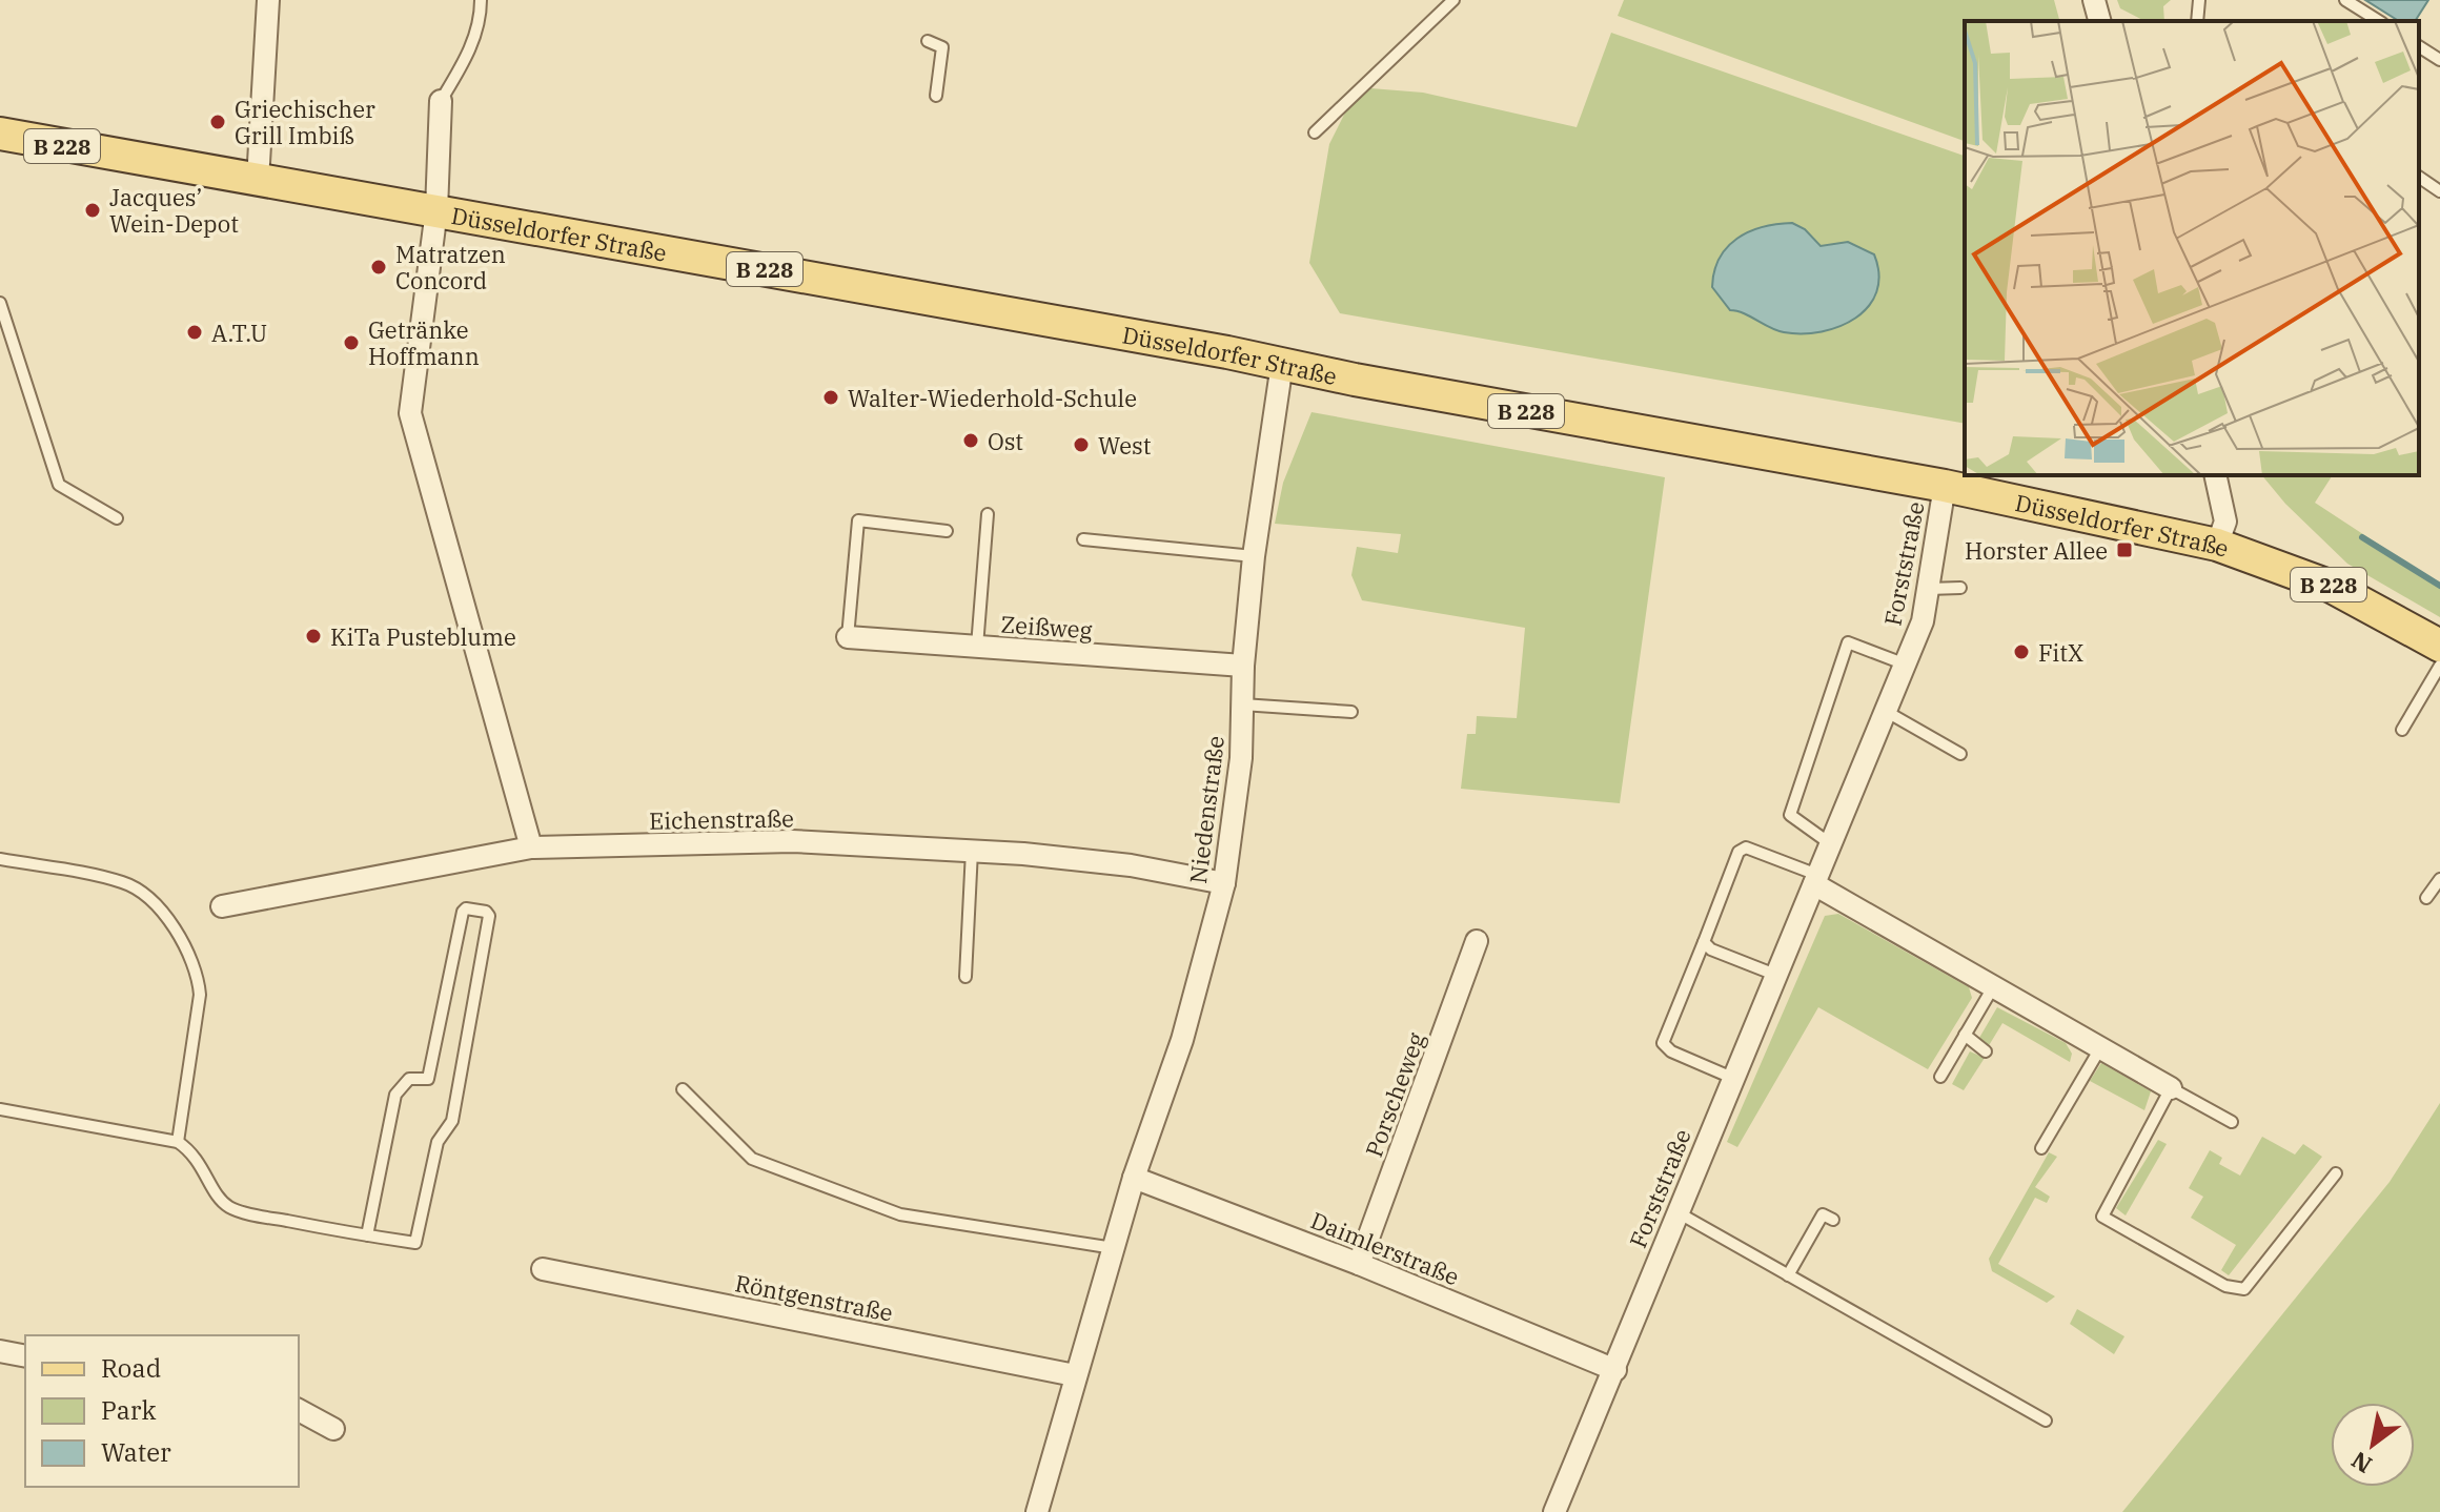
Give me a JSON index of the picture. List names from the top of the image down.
{
  "streets": {
    "main road": ["B 228", "Düsseldorfer Straße"],
    "street": [
      "Forststraße",
      "Zeißweg",
      "Niedenstraße",
      "Eichenstraße",
      "Porscheweg",
      "Daimlerstraße",
      "Röntgenstraße"
    ]
  },
  "crossings": [
    ["Düsseldorfer Straße", "Forststraße"],
    ["Düsseldorfer Straße", "Niedenstraße"],
    ["Forststraße", "Daimlerstraße"],
    ["Zeißweg", "Niedenstraße"],
    ["Niedenstraße", "Eichenstraße"],
    ["Niedenstraße", "Daimlerstraße"],
    ["Niedenstraße", "Röntgenstraße"],
    ["Porscheweg", "Daimlerstraße"]
  ],
  "places": {
    "other": [
      "Griechischer Grill Imbiß",
      "Jacques’ Wein-Depot",
      "Matratzen Concord",
      "A.T.U",
      "Getränke Hoffmann",
      "Walter-Wiederhold-Schule",
      "Ost",
      "West",
      "KiTa Pusteblume",
      "FitX"
    ],
    "transit": ["Horster Allee"]
  },
  "legend": ["Road", "Park", "Water"],
  "north": "bottom left"
}
